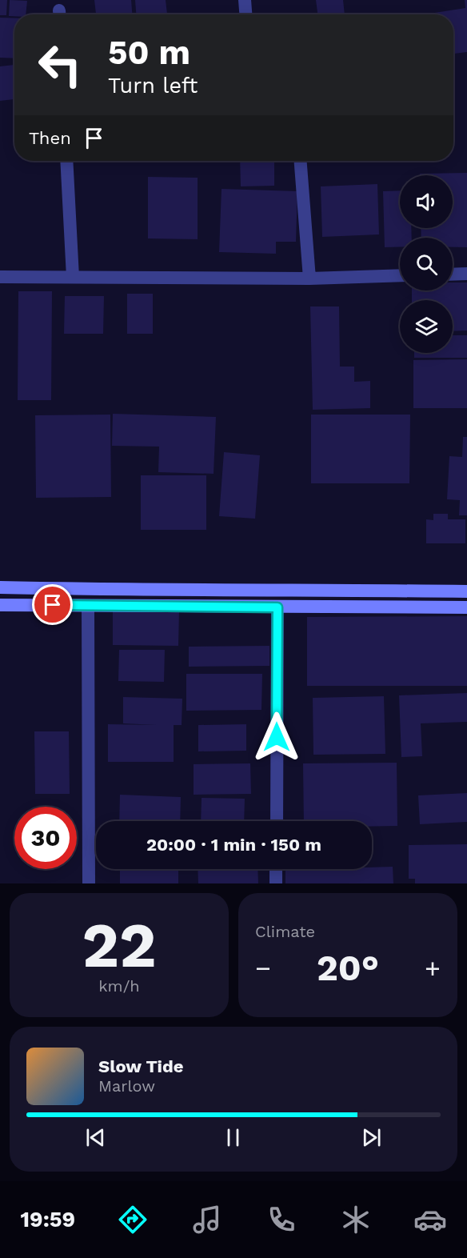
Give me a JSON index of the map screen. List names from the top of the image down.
{
  "page": {
    "turn": ["50 m", "Turn left"],
    "then": "Then",
    "limit": "30",
    "trip": "20:00 · 1 min · 150 m",
    "tile": [
      ["22", "km/h"],
      "Climate"
    ],
    "heat": ["−", "20°", "+"],
    "song": ["Slow Tide", "Marlow"],
    "tabs": "19:59"
  }
}
